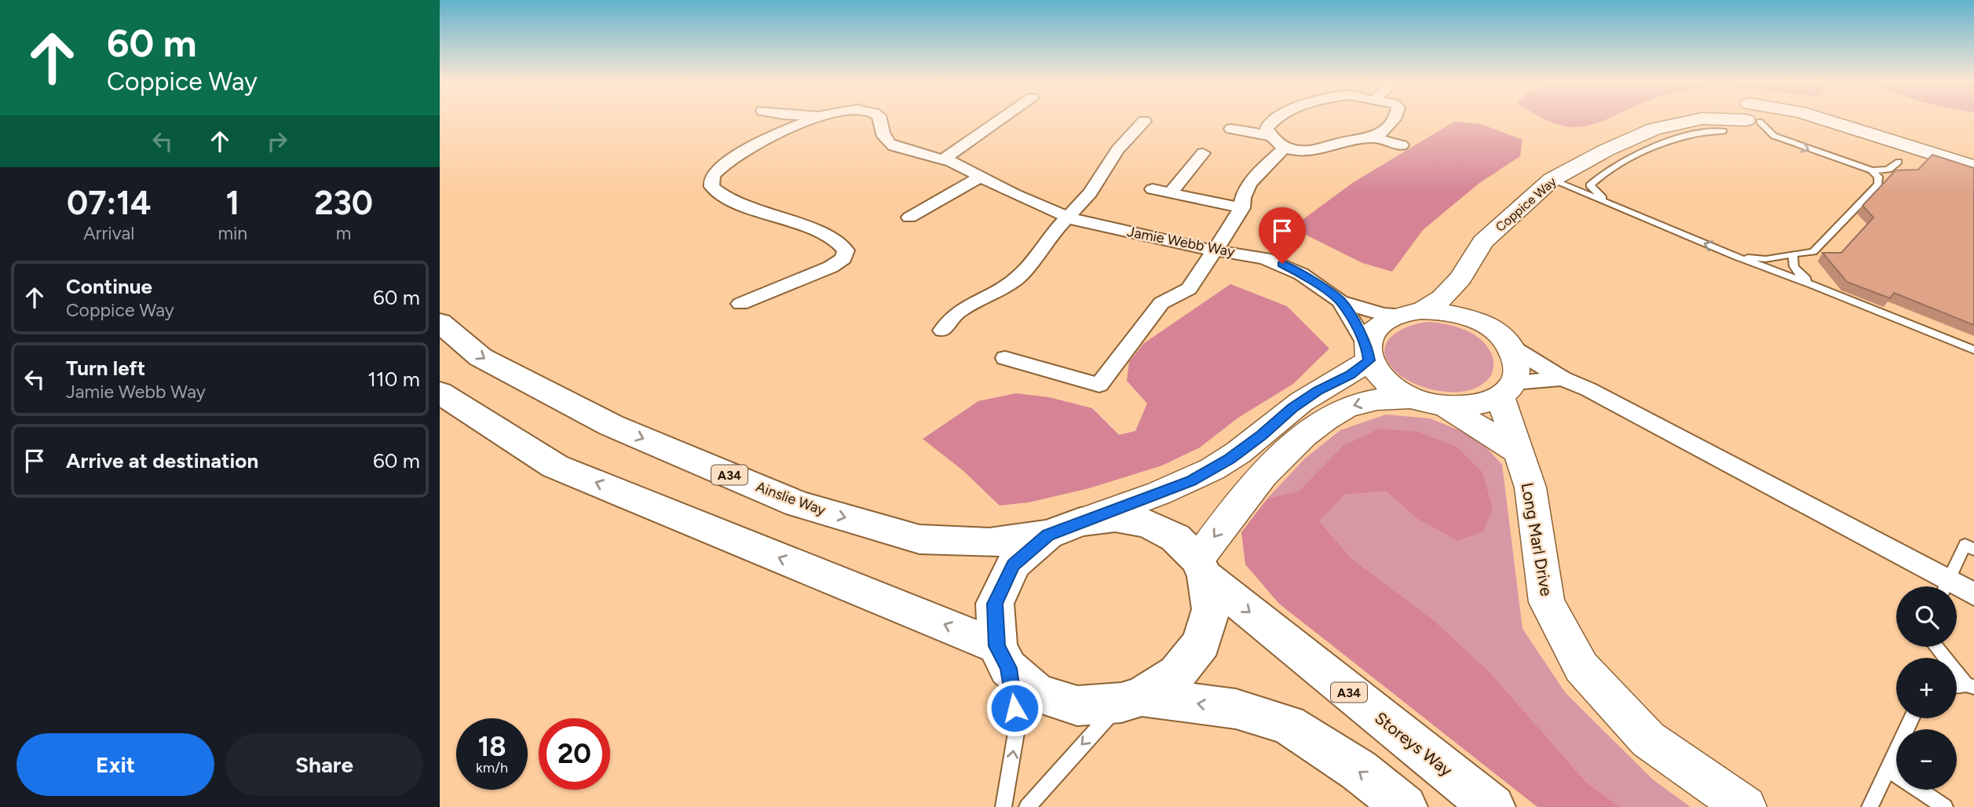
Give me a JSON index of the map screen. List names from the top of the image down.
{
  "streets": {
    "highway": ["A34", "Ainslie Way", "Storeys Way"],
    "street": ["Coppice Way", "Jamie Webb Way", "Long Marl Drive"]
  },
  "crossings": [
    ["Coppice Way", "Jamie Webb Way"],
    ["Coppice Way", "Long Marl Drive"],
    ["Jamie Webb Way", "Long Marl Drive"],
    ["A34", "Ainslie Way"],
    ["A34", "Storeys Way"]
  ],
  "page": {
    "turn": ["60 m", "Coppice Way"],
    "eta": [
      "07:14",
      "Arrival",
      "1",
      "min",
      "230",
      "m"
    ],
    "list": [
      {
        "name": "Continue",
        "note": "Coppice Way",
        "value": "60 m"
      },
      {
        "name": "Turn left",
        "note": "Jamie Webb Way",
        "value": "110 m"
      },
      {
        "name": "Arrive at destination",
        "value": "60 m"
      }
    ],
    "map_buttons": ["+", "−"],
    "speed": "18 km/h",
    "limit": "20",
    "buttons": ["Exit", "Share"]
  }
}
